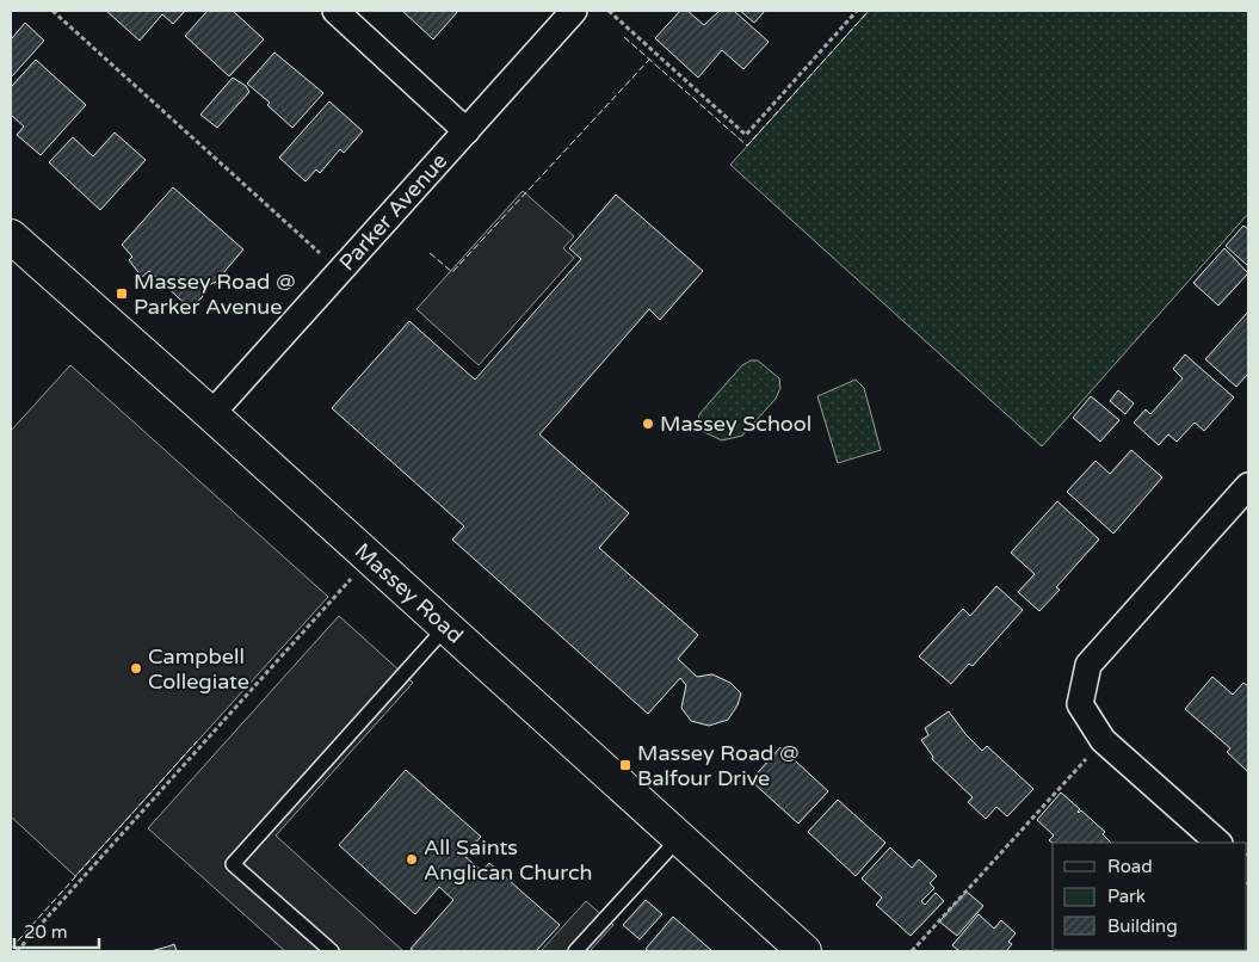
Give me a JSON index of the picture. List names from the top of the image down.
{
  "streets": {
    "street": ["Parker Avenue", "Massey Road"]
  },
  "crossings": [
    ["Parker Avenue", "Massey Road"]
  ],
  "places": {
    "transit": ["Massey Road @ Parker Avenue", "Massey Road @ Balfour Drive"],
    "other": ["Massey School", "Campbell Collegiate", "All Saints Anglican Church"]
  },
  "legend": ["Road", "Park", "Building"],
  "scale_bar": "20 m"
}
